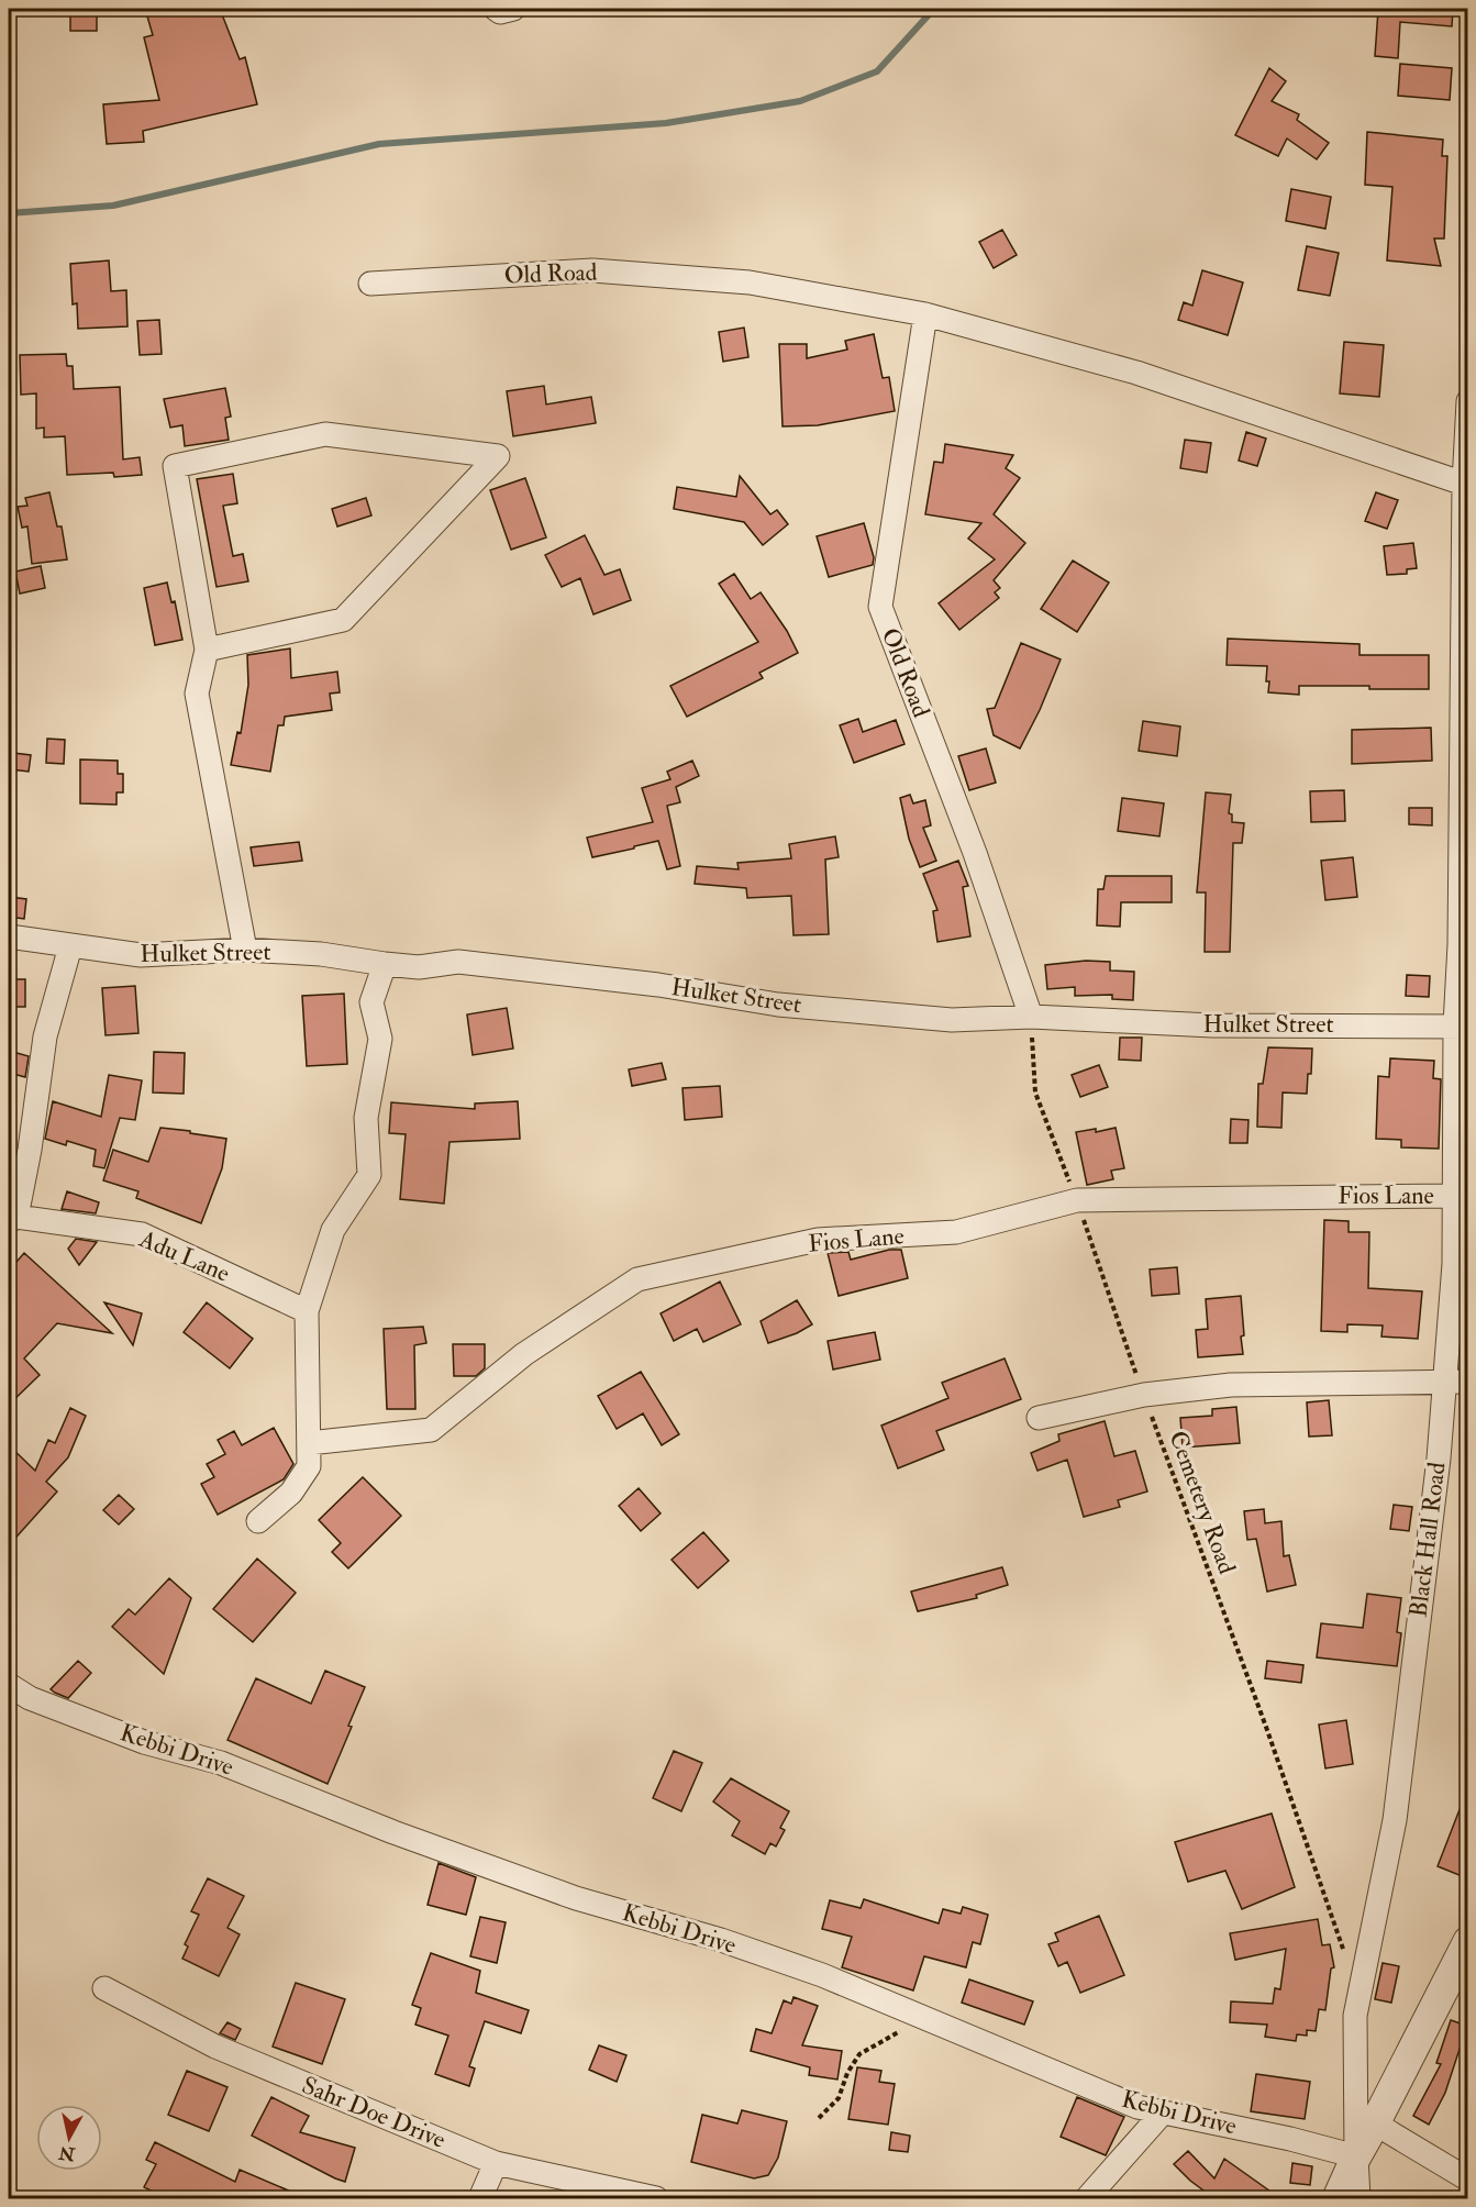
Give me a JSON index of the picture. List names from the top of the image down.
{
  "streets": {
    "street": [
      "Old Road",
      "Hulket Street",
      "Fios Lane",
      "Adu Lane",
      "Black Hall Road",
      "Kebbi Drive",
      "Sahr Doe Drive"
    ],
    "path": ["Cemetery Road"]
  },
  "crossings": [
    ["Old Road", "Hulket Street"],
    ["Old Road", "Cemetery Road"],
    ["Old Road", "Black Hall Road"],
    ["Hulket Street", "Cemetery Road"],
    ["Hulket Street", "Black Hall Road"],
    ["Fios Lane", "Cemetery Road"],
    ["Fios Lane", "Black Hall Road"],
    ["Black Hall Road", "Kebbi Drive"]
  ],
  "north": "bottom"
}
